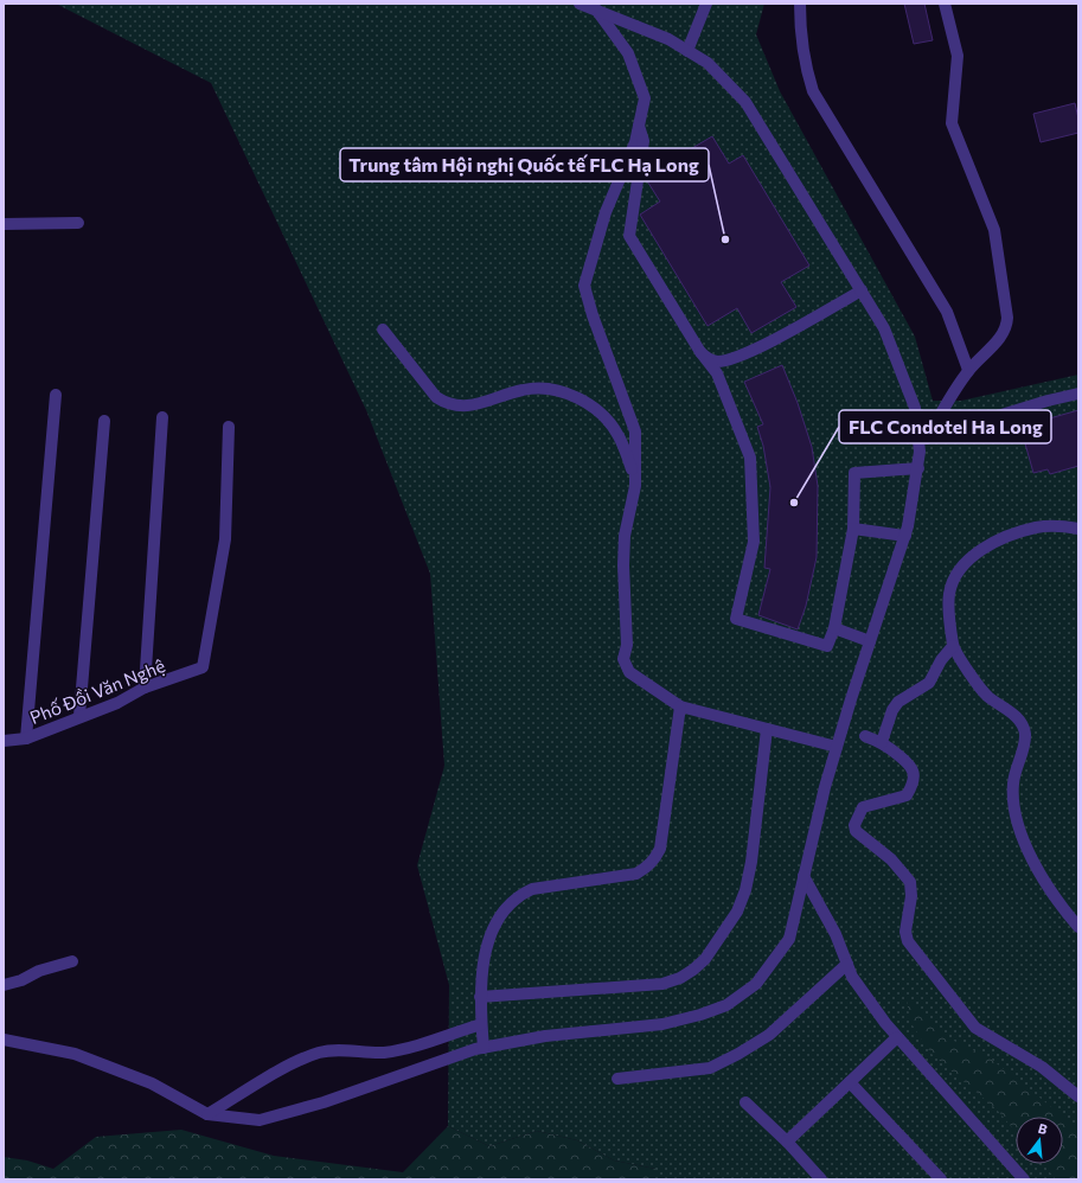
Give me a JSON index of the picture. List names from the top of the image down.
{
  "streets": {
    "street": ["Phố Đồi Văn Nghệ"]
  },
  "places": ["Trung tâm Hội nghị Quốc tế FLC Hạ Long", "FLC Condotel Ha Long"],
  "north": "top"
}
